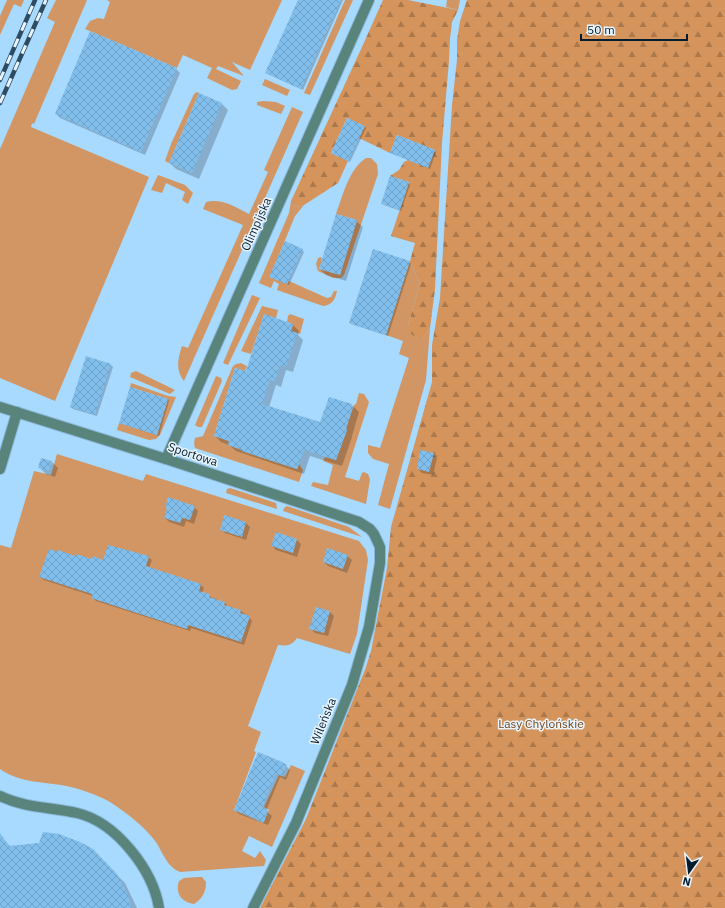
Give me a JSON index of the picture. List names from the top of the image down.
{
  "streets": {
    "street": ["Olimpijska", "Sportowa", "Wileńska"]
  },
  "crossings": [
    ["Olimpijska", "Sportowa"],
    ["Sportowa", "Wileńska"]
  ],
  "parks": ["Lasy Chylońskie"],
  "scale_bar": "50 m",
  "north": "bottom"
}
